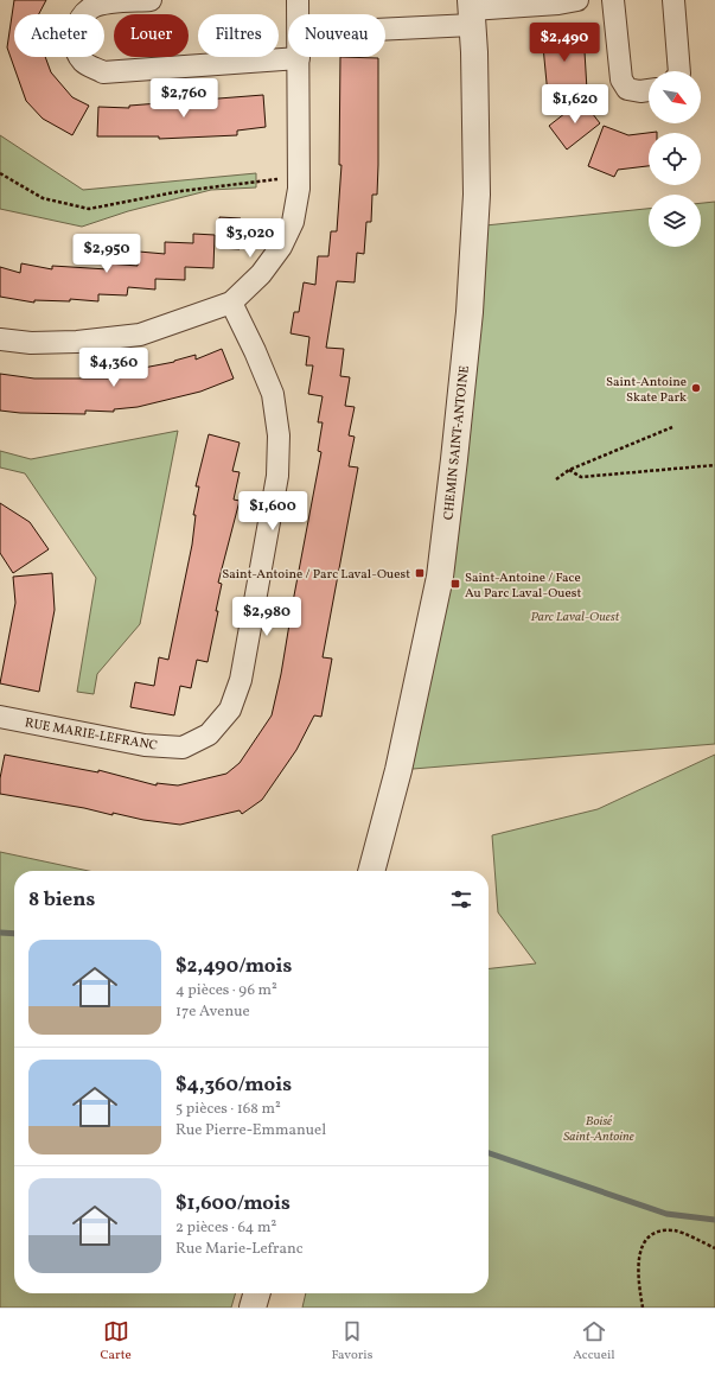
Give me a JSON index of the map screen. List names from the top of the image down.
{
  "streets": {
    "street": ["CHEMIN SAINT-ANTOINE", "RUE MARIE-LEFRANC"]
  },
  "parks": ["Parc Laval-Ouest", "Boisé Saint-Antoine"],
  "places": {
    "other": ["Saint-Antoine Skate Park"],
    "transit": ["Saint-Antoine / Parc Laval-Ouest", "Saint-Antoine / Face Au Parc Laval-Ouest"]
  },
  "north": "bottom right",
  "page": {
    "chip": [
      "Acheter",
      "Louer",
      "Filtres",
      "Nouveau"
    ],
    "price": [
      "$2,490",
      "$2,760",
      "$1,620",
      "$3,020",
      "$2,950",
      "$4,360",
      "$1,600",
      "$2,980"
    ],
    "heading": "8 biens",
    "list": [
      {
        "name": "$2,490/mois",
        "note": "4 pièces · 96 m² · 17e Avenue"
      },
      {
        "name": "$4,360/mois",
        "note": "5 pièces · 168 m² · Rue Pierre-Emmanuel"
      },
      {
        "name": "$1,600/mois",
        "note": "2 pièces · 64 m² · Rue Marie-Lefranc"
      }
    ],
    "tabs": ["Carte", "Favoris", "Accueil"]
  }
}
